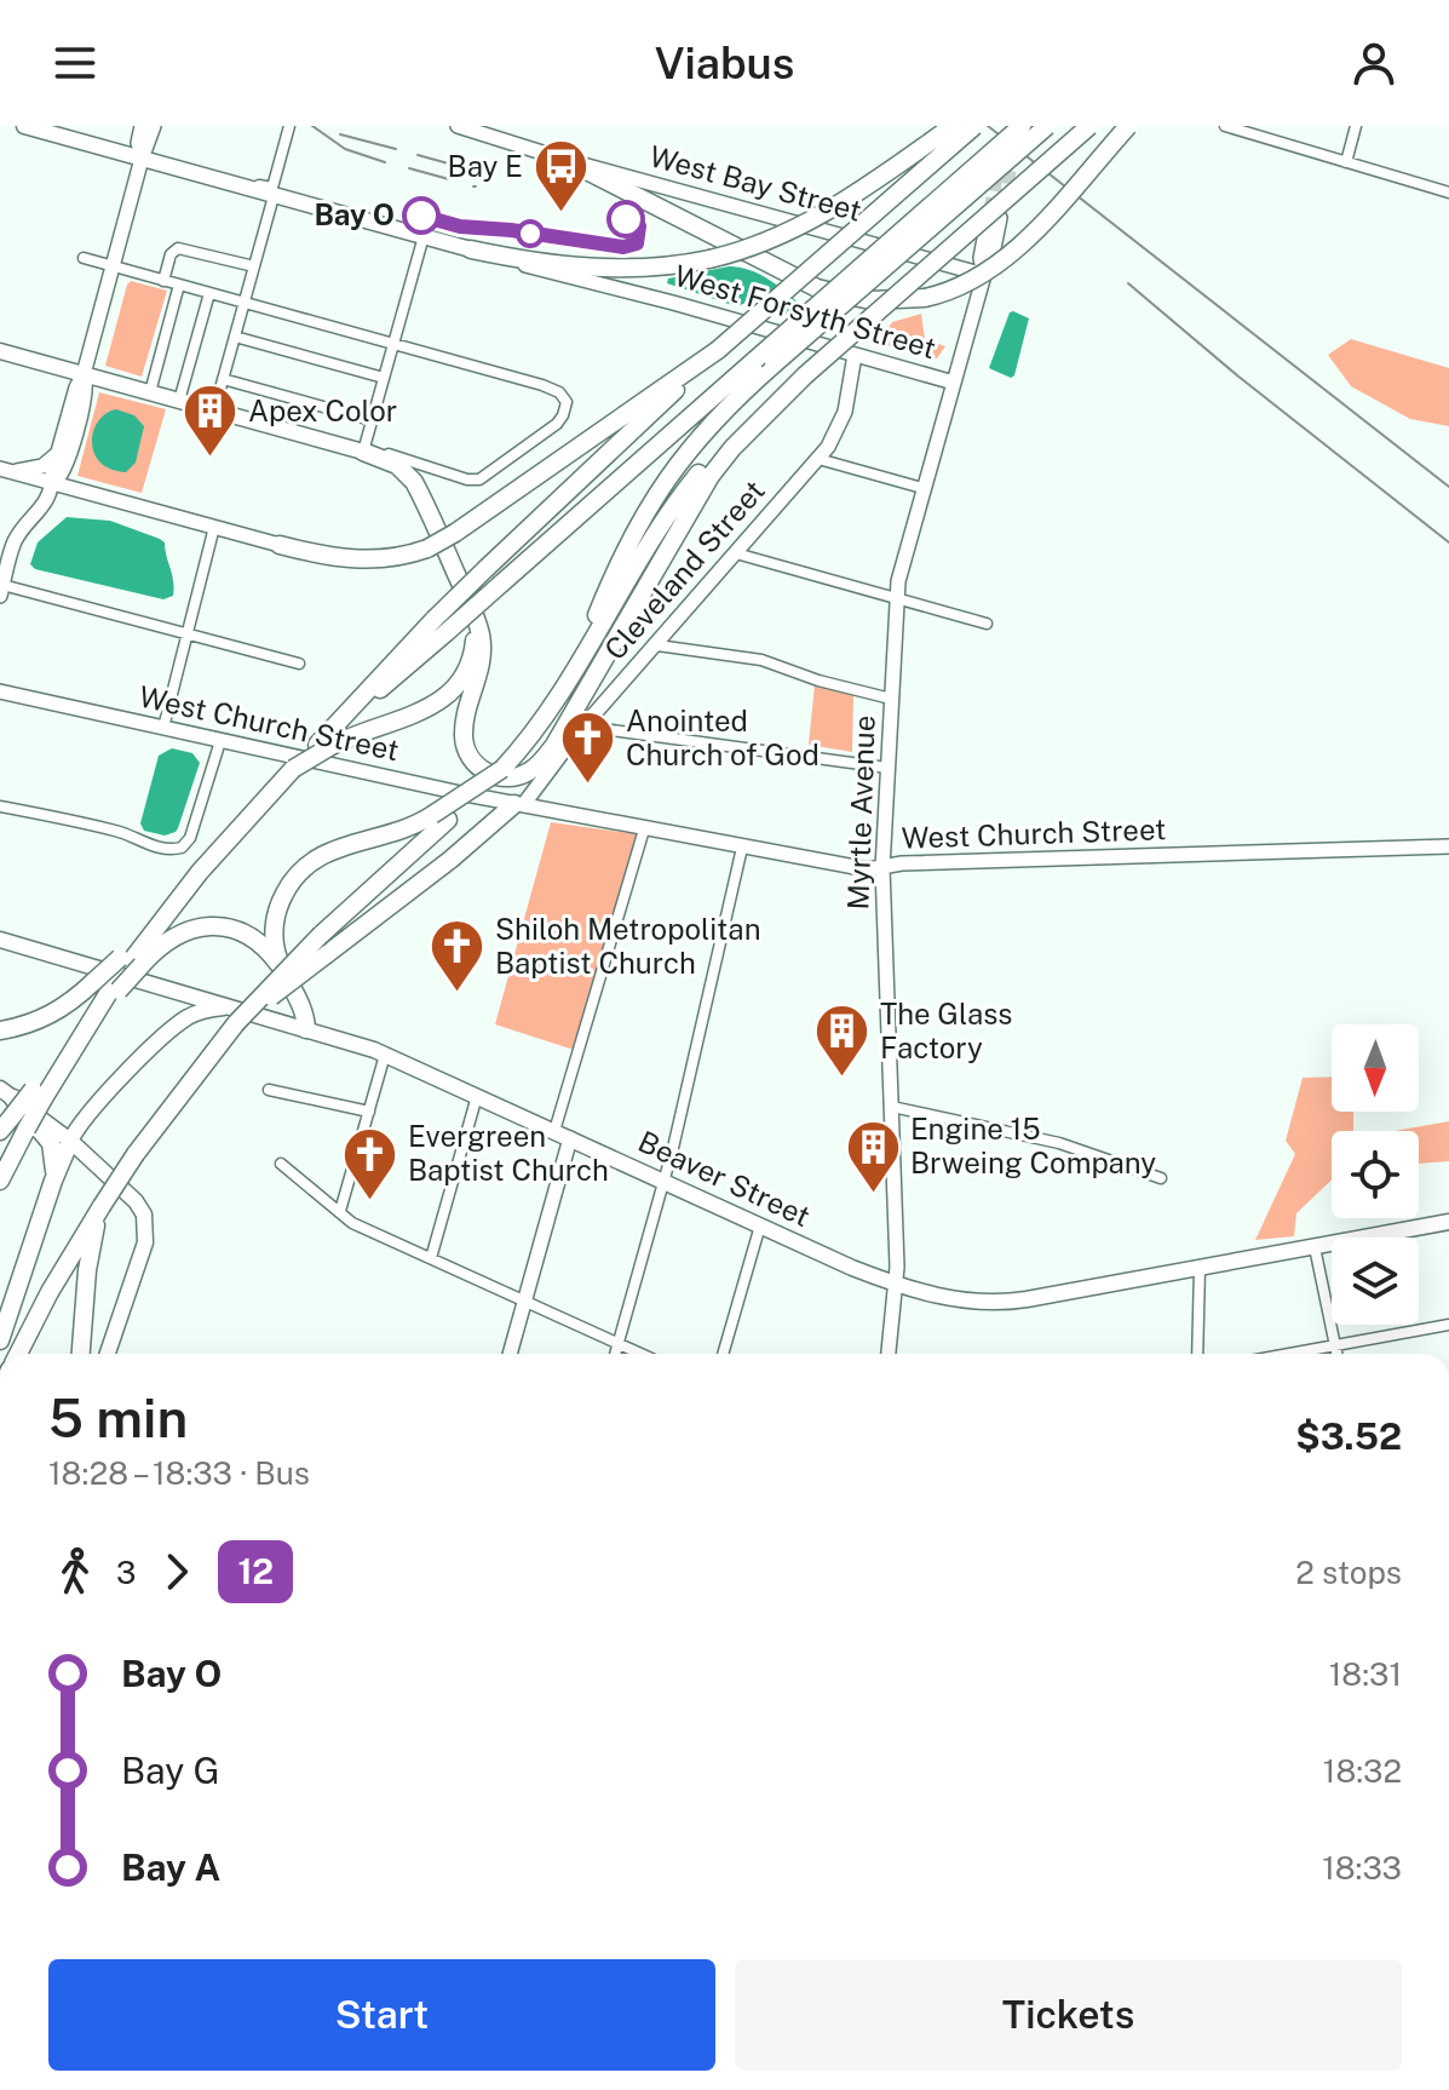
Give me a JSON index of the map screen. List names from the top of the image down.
{
  "streets": {
    "main road": ["West Forsyth Street", "Beaver Street"],
    "street": [
      "West Bay Street",
      "Cleveland Street",
      "West Church Street",
      "Myrtle Avenue"
    ]
  },
  "crossings": [
    ["West Bay Street", "Myrtle Avenue"],
    ["West Forsyth Street", "Cleveland Street"],
    ["West Forsyth Street", "Myrtle Avenue"],
    ["Cleveland Street", "West Church Street"],
    ["West Church Street", "Myrtle Avenue"],
    ["Myrtle Avenue", "Beaver Street"]
  ],
  "places": {
    "bus stop": ["Bay E"],
    "other": ["Bay O"],
    "building": ["Apex Color", "The Glass Factory", "Engine 15 Brweing Company"],
    "church": ["Anointed Church of God", "Shiloh Metropolitan Baptist Church", "Evergreen Baptist Church"]
  },
  "lines": ["bus line 12"],
  "north": "bottom",
  "page": {
    "header": "Viabus",
    "heading": ["5 min", "18:28 – 18:33 · Bus", "$3.52"],
    "legs": ["3", "12", "2 stops"],
    "list": [
      {
        "name": "Bay O",
        "value": "18:31"
      },
      {
        "name": "Bay G",
        "value": "18:32"
      },
      {
        "name": "Bay A",
        "value": "18:33"
      }
    ],
    "buttons": ["Start", "Tickets"]
  }
}
